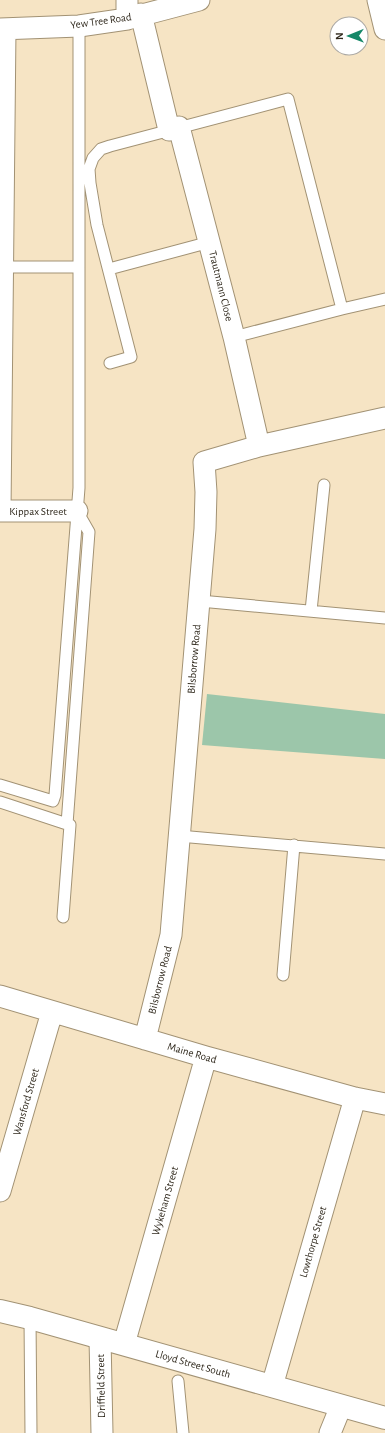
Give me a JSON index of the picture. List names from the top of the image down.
{
  "streets": {
    "street": [
      "Yew Tree Road",
      "Trautmann Close",
      "Kippax Street",
      "Bilsborrow Road",
      "Maine Road",
      "Wansford Street",
      "Wykeham Street",
      "Lowthorpe Street",
      "Lloyd Street South",
      "Driffield Street"
    ]
  },
  "crossings": [
    ["Yew Tree Road", "Trautmann Close"],
    ["Trautmann Close", "Bilsborrow Road"],
    ["Bilsborrow Road", "Maine Road"],
    ["Maine Road", "Wansford Street"],
    ["Maine Road", "Wykeham Street"],
    ["Maine Road", "Lowthorpe Street"],
    ["Wykeham Street", "Lloyd Street South"],
    ["Lowthorpe Street", "Lloyd Street South"],
    ["Lloyd Street South", "Driffield Street"]
  ],
  "north": "left"
}
